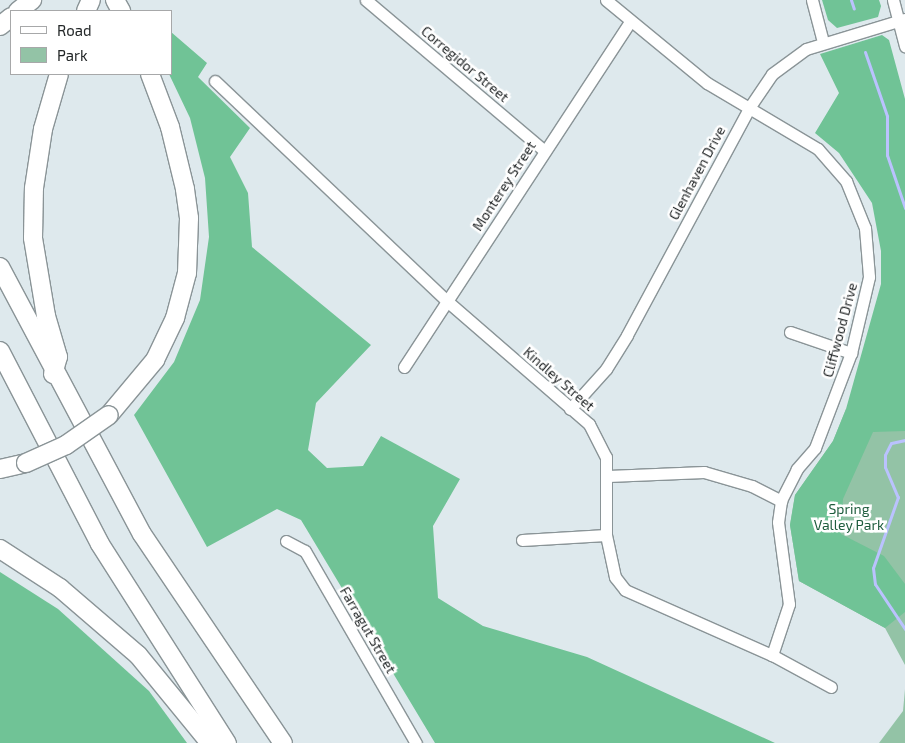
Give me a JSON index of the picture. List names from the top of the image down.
{
  "streets": {
    "street": [
      "Corregidor Street",
      "Glenhaven Drive",
      "Monterey Street",
      "Cliffwood Drive",
      "Kindley Street",
      "Farragut Street"
    ]
  },
  "crossings": [
    ["Corregidor Street", "Monterey Street"],
    ["Glenhaven Drive", "Cliffwood Drive"],
    ["Glenhaven Drive", "Kindley Street"],
    ["Monterey Street", "Cliffwood Drive"],
    ["Monterey Street", "Kindley Street"],
    ["Cliffwood Drive", "Kindley Street"]
  ],
  "parks": ["Spring Valley Park"],
  "legend": ["Road", "Park"]
}
